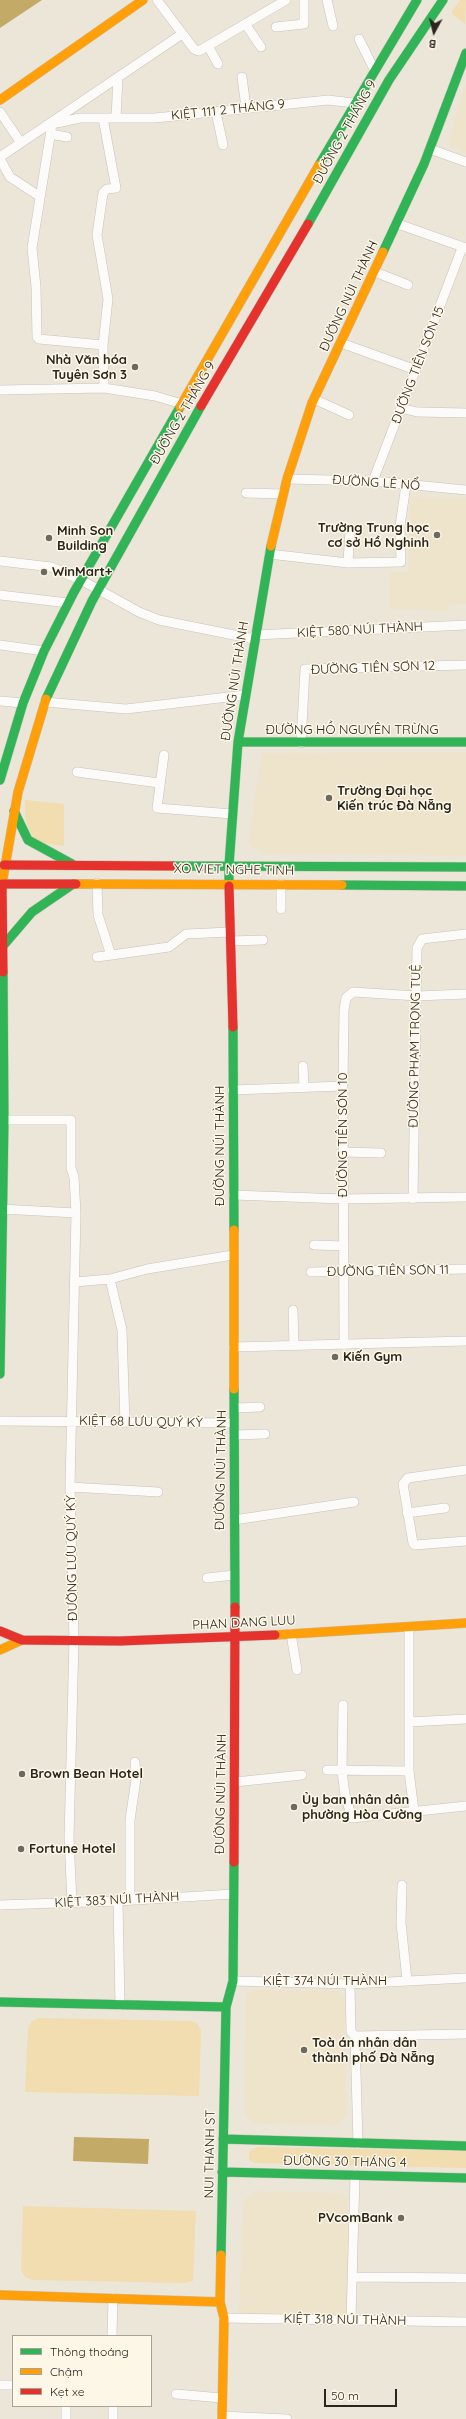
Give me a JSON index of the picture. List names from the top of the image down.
{
  "streets": {
    "main road": [
      "ĐƯỜNG 2 THÁNG 9",
      "ĐƯỜNG NÚI THÀNH",
      "ĐƯỜNG HỒ NGUYÊN TRỪNG",
      "XO VIET NGHE TINH",
      "PHAN DANG LUU",
      "NUI THANH ST",
      "ĐƯỜNG 30 THÁNG 4"
    ],
    "street": [
      "KIỆT 111 2 THÁNG 9",
      "ĐƯỜNG TIÊN SƠN 15",
      "ĐƯỜNG LÊ NỔ",
      "KIỆT 580 NÚI THÀNH",
      "ĐƯỜNG TIÊN SƠN 12",
      "ĐƯỜNG PHẠM TRỌNG TUỆ",
      "ĐƯỜNG TIÊN SƠN 10",
      "ĐƯỜNG TIÊN SƠN 11",
      "KIỆT 68 LƯU QUÝ KỲ",
      "ĐƯỜNG LƯU QUÝ KỲ",
      "KIỆT 383 NÚI THÀNH",
      "KIỆT 374 NÚI THÀNH",
      "KIỆT 318 NÚI THÀNH"
    ]
  },
  "crossings": [
    ["KIỆT 111 2 THÁNG 9", "ĐƯỜNG 2 THÁNG 9"],
    ["ĐƯỜNG 2 THÁNG 9", "KIỆT 580 NÚI THÀNH"],
    ["ĐƯỜNG 2 THÁNG 9", "XO VIET NGHE TINH"],
    ["ĐƯỜNG NÚI THÀNH", "ĐƯỜNG LÊ NỔ"],
    ["ĐƯỜNG NÚI THÀNH", "KIỆT 580 NÚI THÀNH"],
    ["ĐƯỜNG NÚI THÀNH", "ĐƯỜNG HỒ NGUYÊN TRỪNG"],
    ["ĐƯỜNG NÚI THÀNH", "XO VIET NGHE TINH"],
    ["ĐƯỜNG NÚI THÀNH", "KIỆT 68 LƯU QUÝ KỲ"],
    ["ĐƯỜNG NÚI THÀNH", "PHAN DANG LUU"],
    ["ĐƯỜNG NÚI THÀNH", "KIỆT 383 NÚI THÀNH"],
    ["ĐƯỜNG NÚI THÀNH", "KIỆT 374 NÚI THÀNH"],
    ["ĐƯỜNG NÚI THÀNH", "NUI THANH ST"],
    ["ĐƯỜNG TIÊN SƠN 15", "ĐƯỜNG LÊ NỔ"],
    ["ĐƯỜNG TIÊN SƠN 12", "ĐƯỜNG HỒ NGUYÊN TRỪNG"],
    ["ĐƯỜNG PHẠM TRỌNG TUỆ", "ĐƯỜNG TIÊN SƠN 10"],
    ["ĐƯỜNG TIÊN SƠN 10", "ĐƯỜNG TIÊN SƠN 11"],
    ["KIỆT 68 LƯU QUÝ KỲ", "ĐƯỜNG LƯU QUÝ KỲ"],
    ["ĐƯỜNG LƯU QUÝ KỲ", "PHAN DANG LUU"],
    ["ĐƯỜNG LƯU QUÝ KỲ", "KIỆT 383 NÚI THÀNH"],
    ["NUI THANH ST", "ĐƯỜNG 30 THÁNG 4"]
  ],
  "places": [
    "Nhà Văn hóa Tuyên Sơn 3",
    "Trường Trung học cơ sở Hồ Nghinh",
    "Minh Son Building",
    "WinMart+",
    "Trường Đại học Kiến trúc Đà Nẵng",
    "Kiến Gym",
    "Brown Bean Hotel",
    "Ủy ban nhân dân phường Hòa Cường",
    "Fortune Hotel",
    "Toà án nhân dân thành phố Đà Nẵng",
    "PVcomBank"
  ],
  "legend": ["Thông thoáng", "Chậm", "Kẹt xe"],
  "scale_bar": "50 m",
  "north": "bottom"
}
